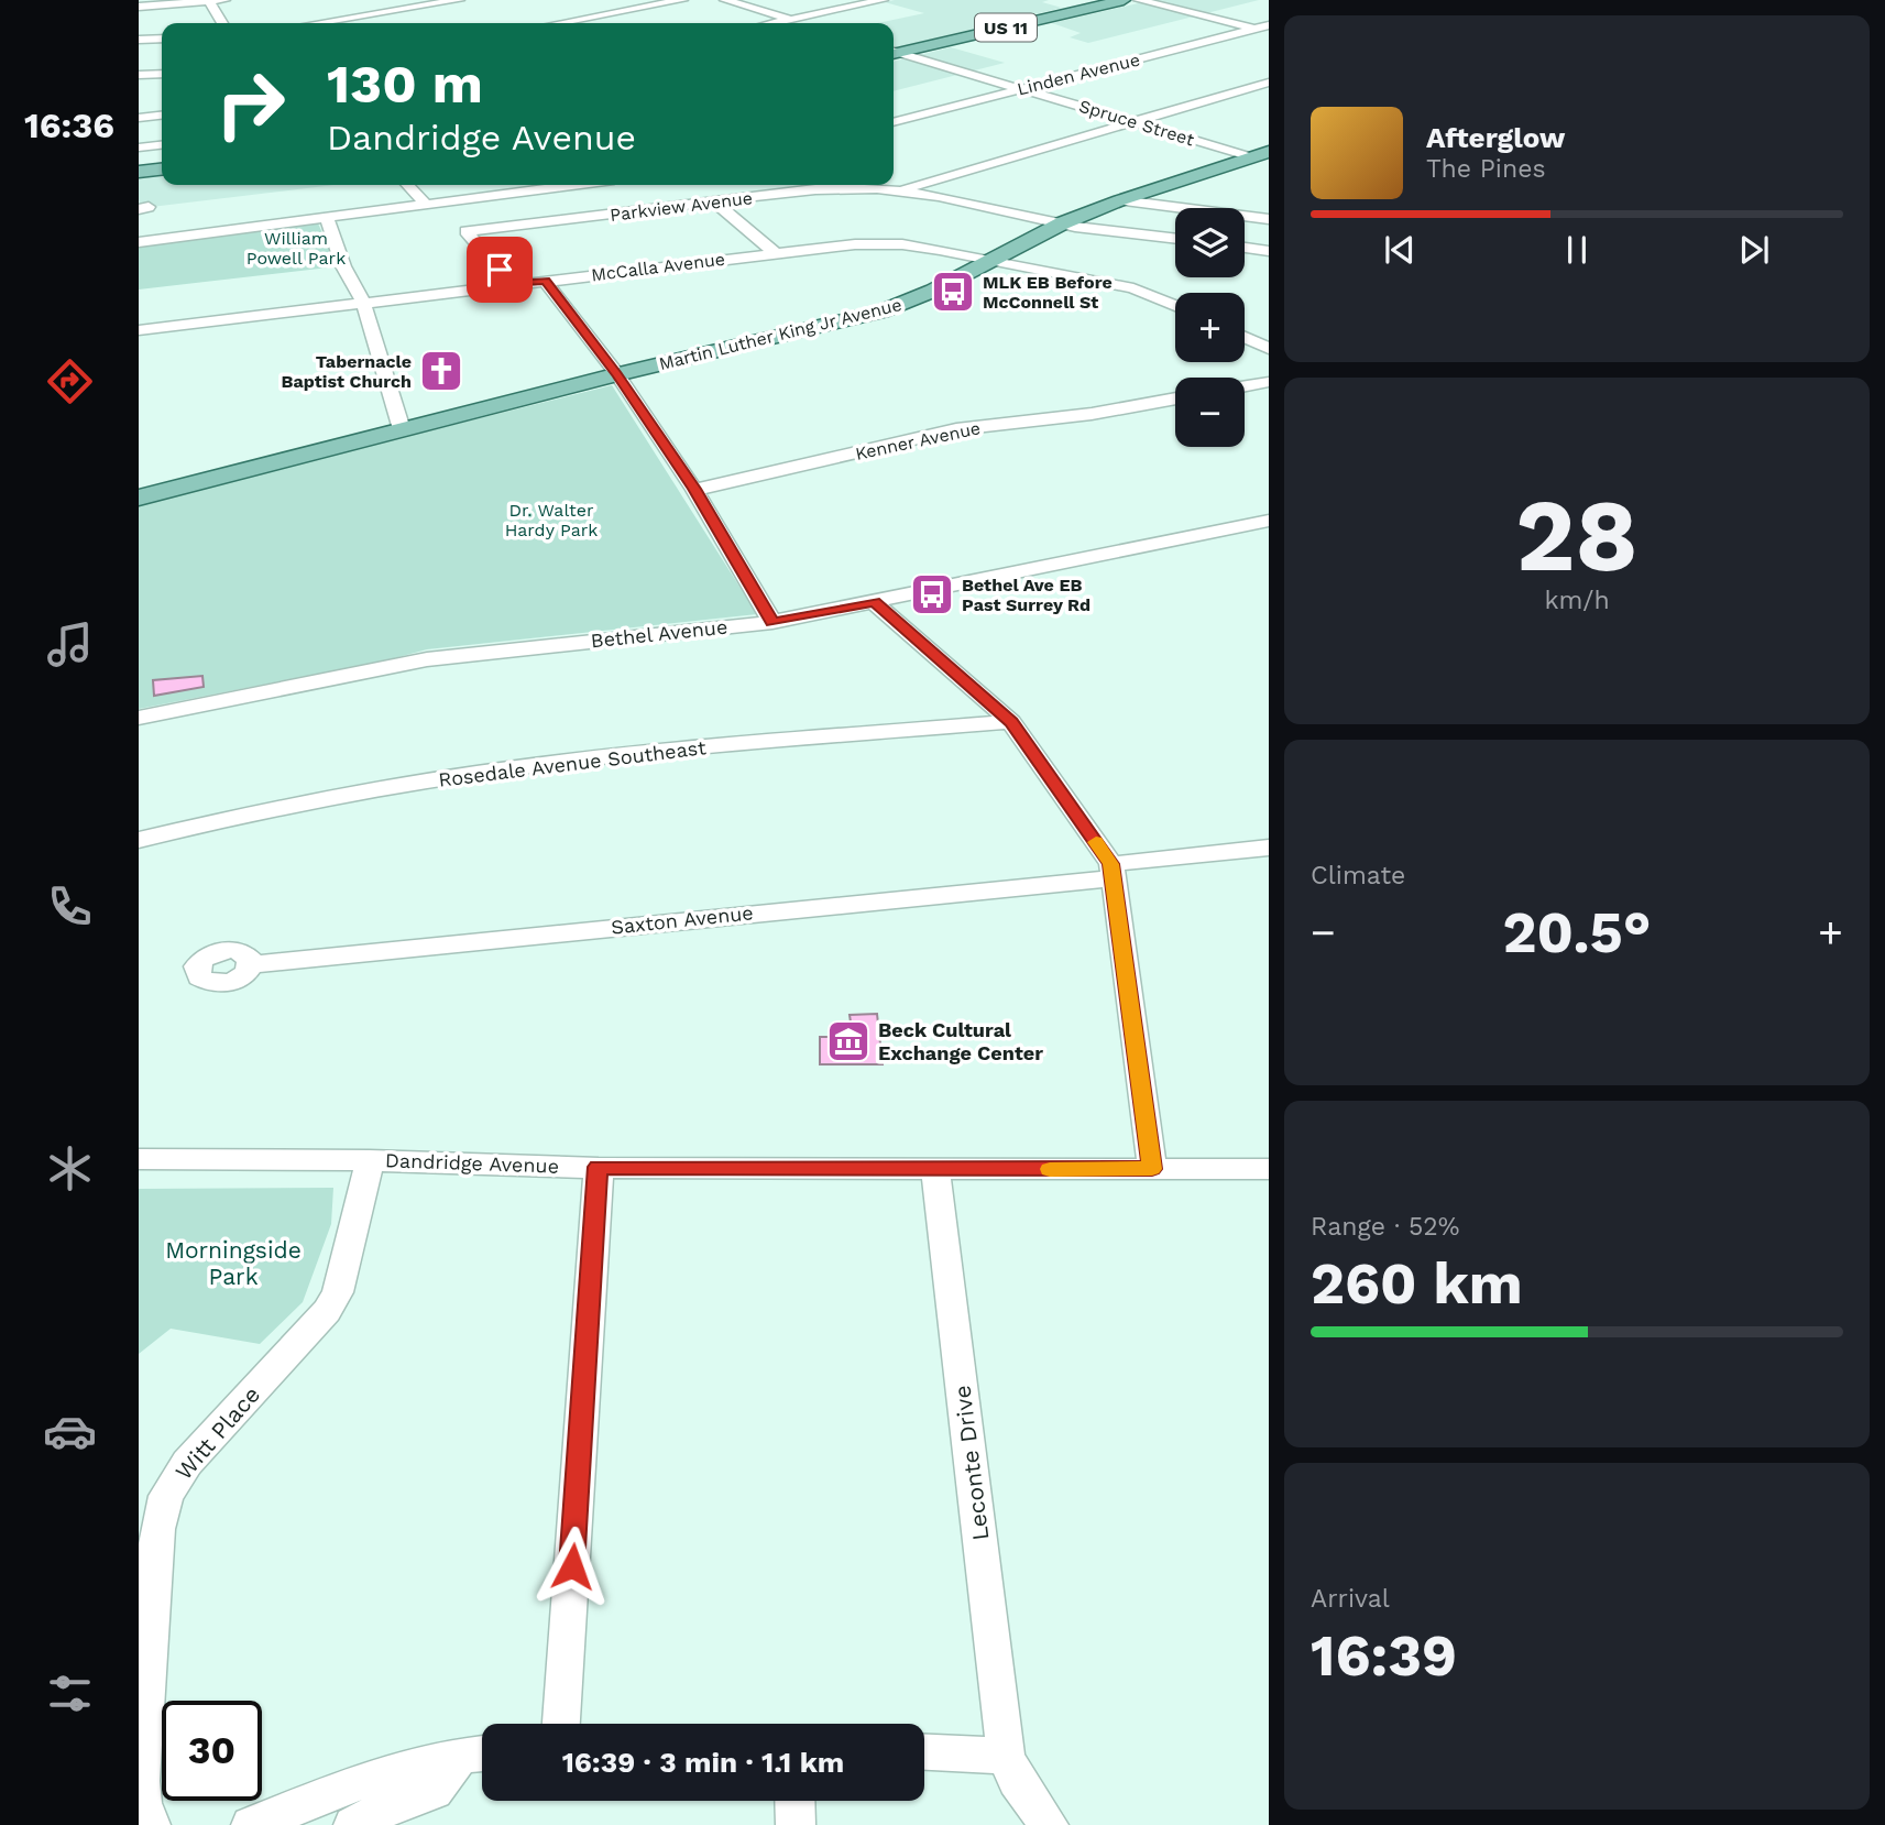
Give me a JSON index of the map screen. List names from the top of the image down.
{
  "streets": {
    "main road": ["US 11", "Martin Luther King Jr Avenue"],
    "street": [
      "Linden Avenue",
      "Spruce Street",
      "Parkview Avenue",
      "McCalla Avenue",
      "Kenner Avenue",
      "Bethel Avenue",
      "Rosedale Avenue Southeast",
      "Saxton Avenue",
      "Dandridge Avenue",
      "Witt Place",
      "Leconte Drive"
    ]
  },
  "crossings": [
    ["Linden Avenue", "Spruce Street"],
    ["Spruce Street", "Parkview Avenue"],
    ["Spruce Street", "Martin Luther King Jr Avenue"],
    ["Parkview Avenue", "McCalla Avenue"],
    ["Parkview Avenue", "Martin Luther King Jr Avenue"],
    ["McCalla Avenue", "Martin Luther King Jr Avenue"],
    ["Dandridge Avenue", "Witt Place"],
    ["Dandridge Avenue", "Leconte Drive"]
  ],
  "parks": ["William Powell Park", "Dr. Walter Hardy Park", "Morningside Park"],
  "places": {
    "bus stop": ["MLK EB Before McConnell St", "Bethel Ave EB Past Surrey Rd"],
    "church": ["Tabernacle Baptist Church"],
    "museum": ["Beck Cultural Exchange Center"]
  },
  "page": {
    "tabs": "16:36",
    "turn": ["130 m", "Dandridge Avenue"],
    "song": ["Afterglow", "The Pines"],
    "map_buttons": ["+", "−"],
    "tile": [
      ["28", "km/h"],
      "Climate",
      ["Range · 52%", "260 km"],
      ["Arrival", "16:39"]
    ],
    "heat": ["−", "20.5°", "+"],
    "limit": "30",
    "trip": "16:39 · 3 min · 1.1 km"
  }
}
